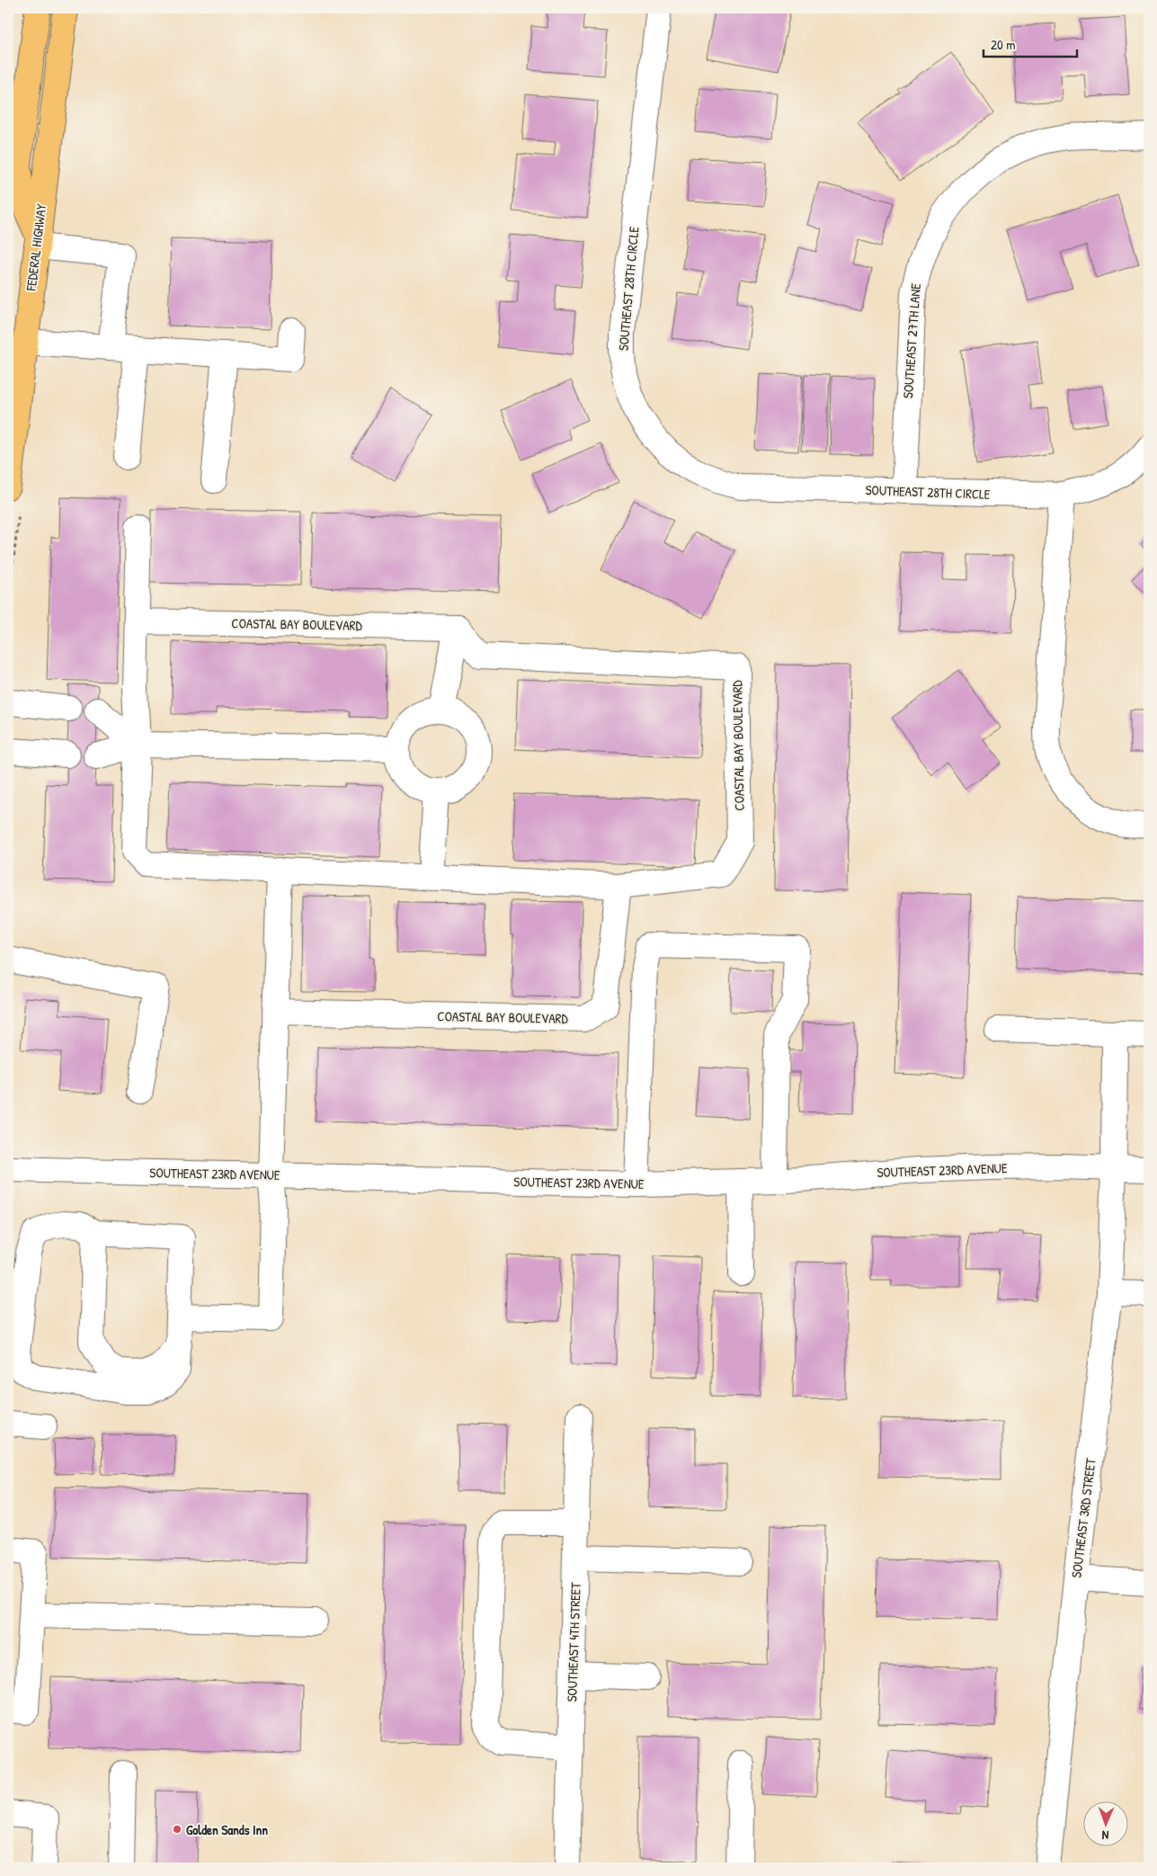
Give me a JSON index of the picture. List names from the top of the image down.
{
  "streets": {
    "main road": ["FEDERAL HIGHWAY"],
    "street": [
      "SOUTHEAST 28TH CIRCLE",
      "SOUTHEAST 27TH LANE",
      "COASTAL BAY BOULEVARD",
      "SOUTHEAST 23RD AVENUE",
      "SOUTHEAST 3RD STREET",
      "SOUTHEAST 4TH STREET"
    ]
  },
  "crossings": [
    ["SOUTHEAST 28TH CIRCLE", "SOUTHEAST 27TH LANE"],
    ["SOUTHEAST 23RD AVENUE", "SOUTHEAST 3RD STREET"]
  ],
  "places": ["Golden Sands Inn"],
  "scale_bar": "20 m",
  "north": "bottom"
}
